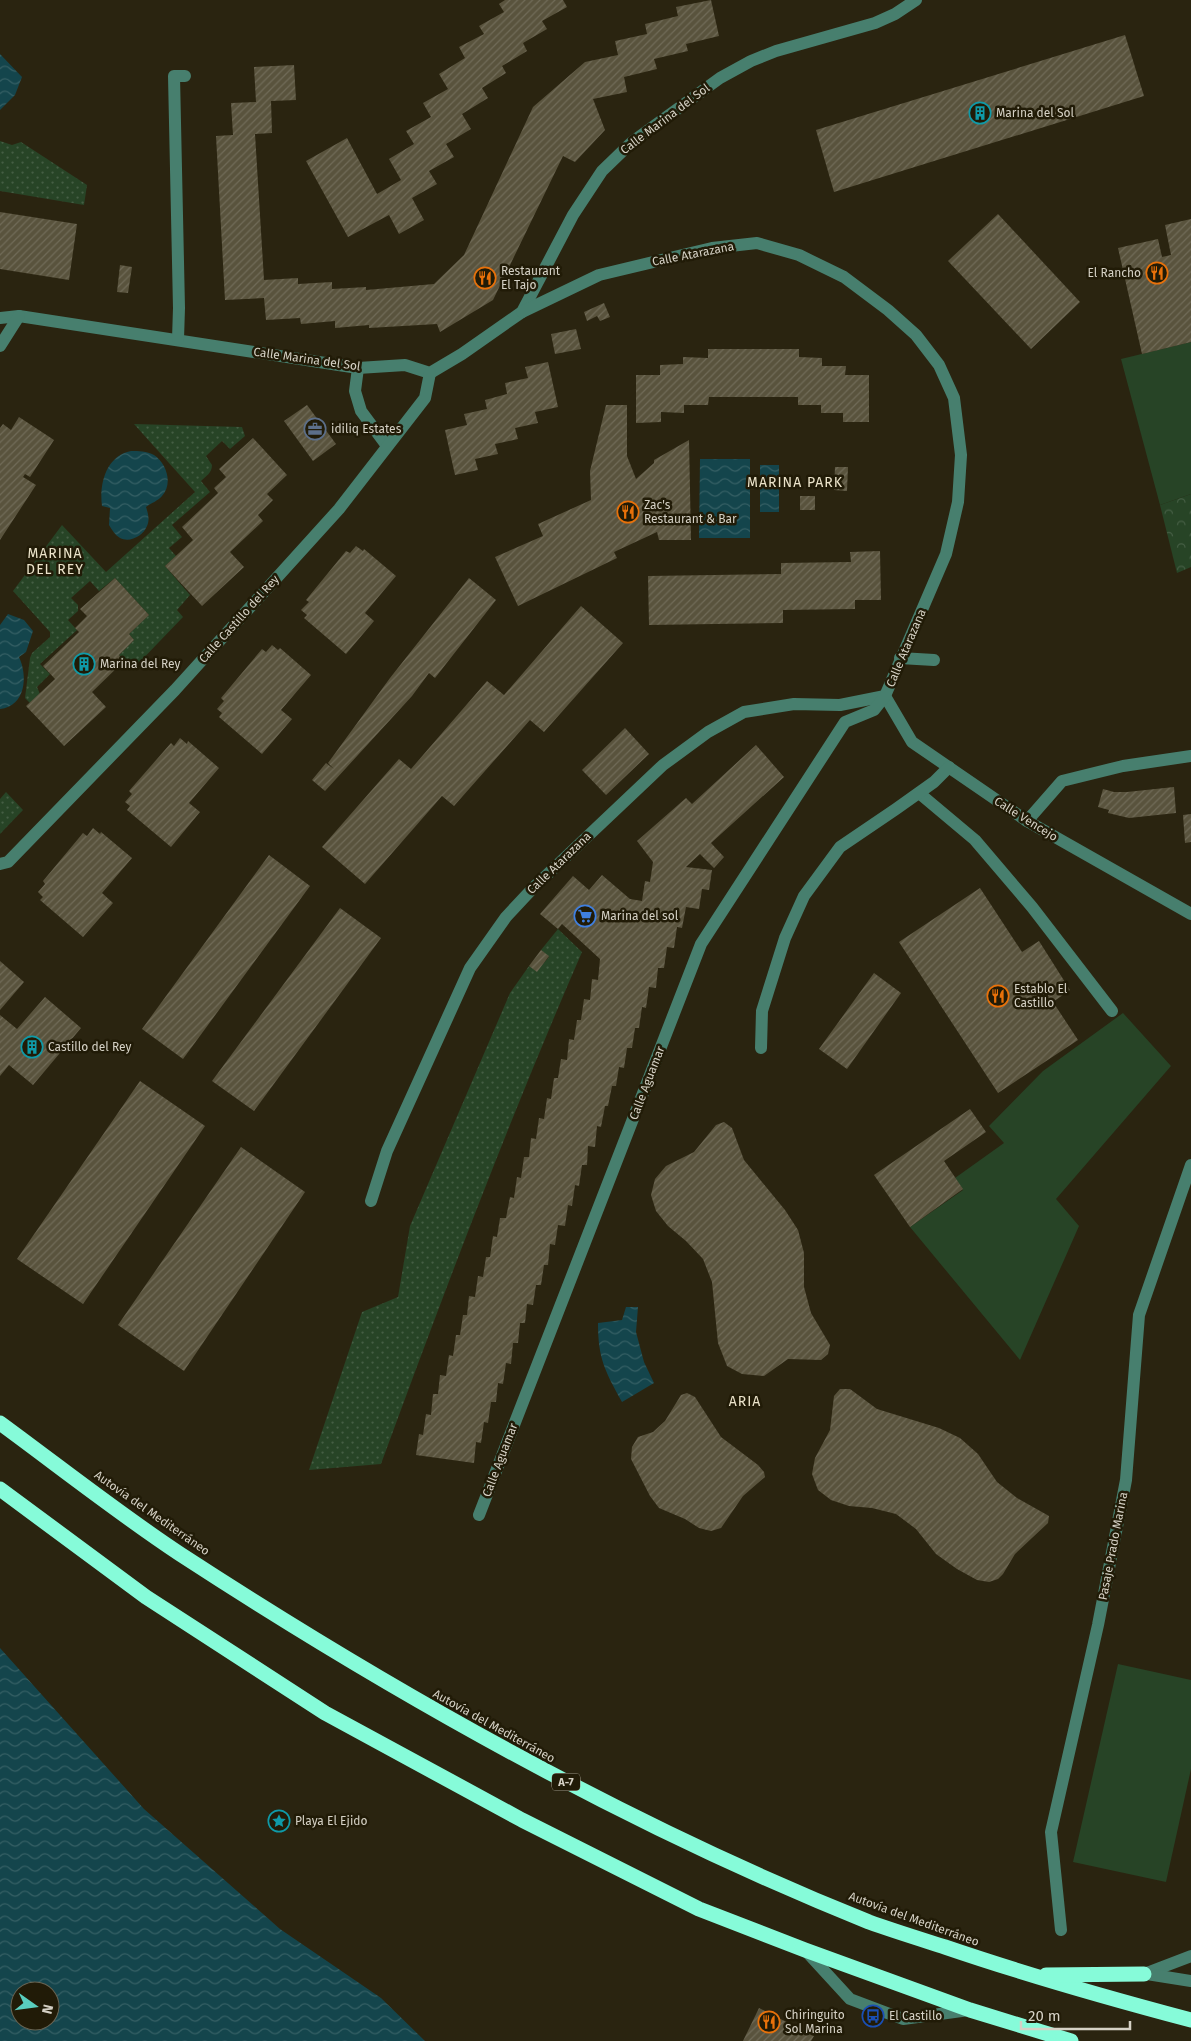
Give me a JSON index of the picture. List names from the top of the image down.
{
  "streets": {
    "highway": ["Autovía del Mediterráneo", "A-7"],
    "street": [
      "Calle Marina del Sol",
      "Calle Atarazana",
      "Calle Castillo del Rey",
      "Calle Vencejo",
      "Calle Aguamar",
      "Pasaje Prado Marina"
    ]
  },
  "crossings": [
    ["Calle Marina del Sol", "Calle Atarazana"],
    ["Calle Marina del Sol", "Calle Castillo del Rey"],
    ["Calle Atarazana", "Calle Vencejo"],
    ["Calle Atarazana", "Calle Aguamar"],
    ["Calle Vencejo", "Calle Aguamar"]
  ],
  "districts": ["MARINA PARK", "MARINA DEL REY", "ARIA"],
  "places": {
    "building": ["Marina del Sol", "Marina del Rey", "Castillo del Rey"],
    "restaurant": [
      "El Rancho",
      "Restaurant El Tajo",
      "Zac's Restaurant & Bar",
      "Establo El Castillo",
      "Chiringuito Sol Marina"
    ],
    "office": ["idiliq Estates"],
    "supermarket": ["Marina del sol"],
    "place": ["Playa El Ejido"],
    "bus stop": ["El Castillo"]
  },
  "scale_bar": "20 m",
  "north": "right"
}
